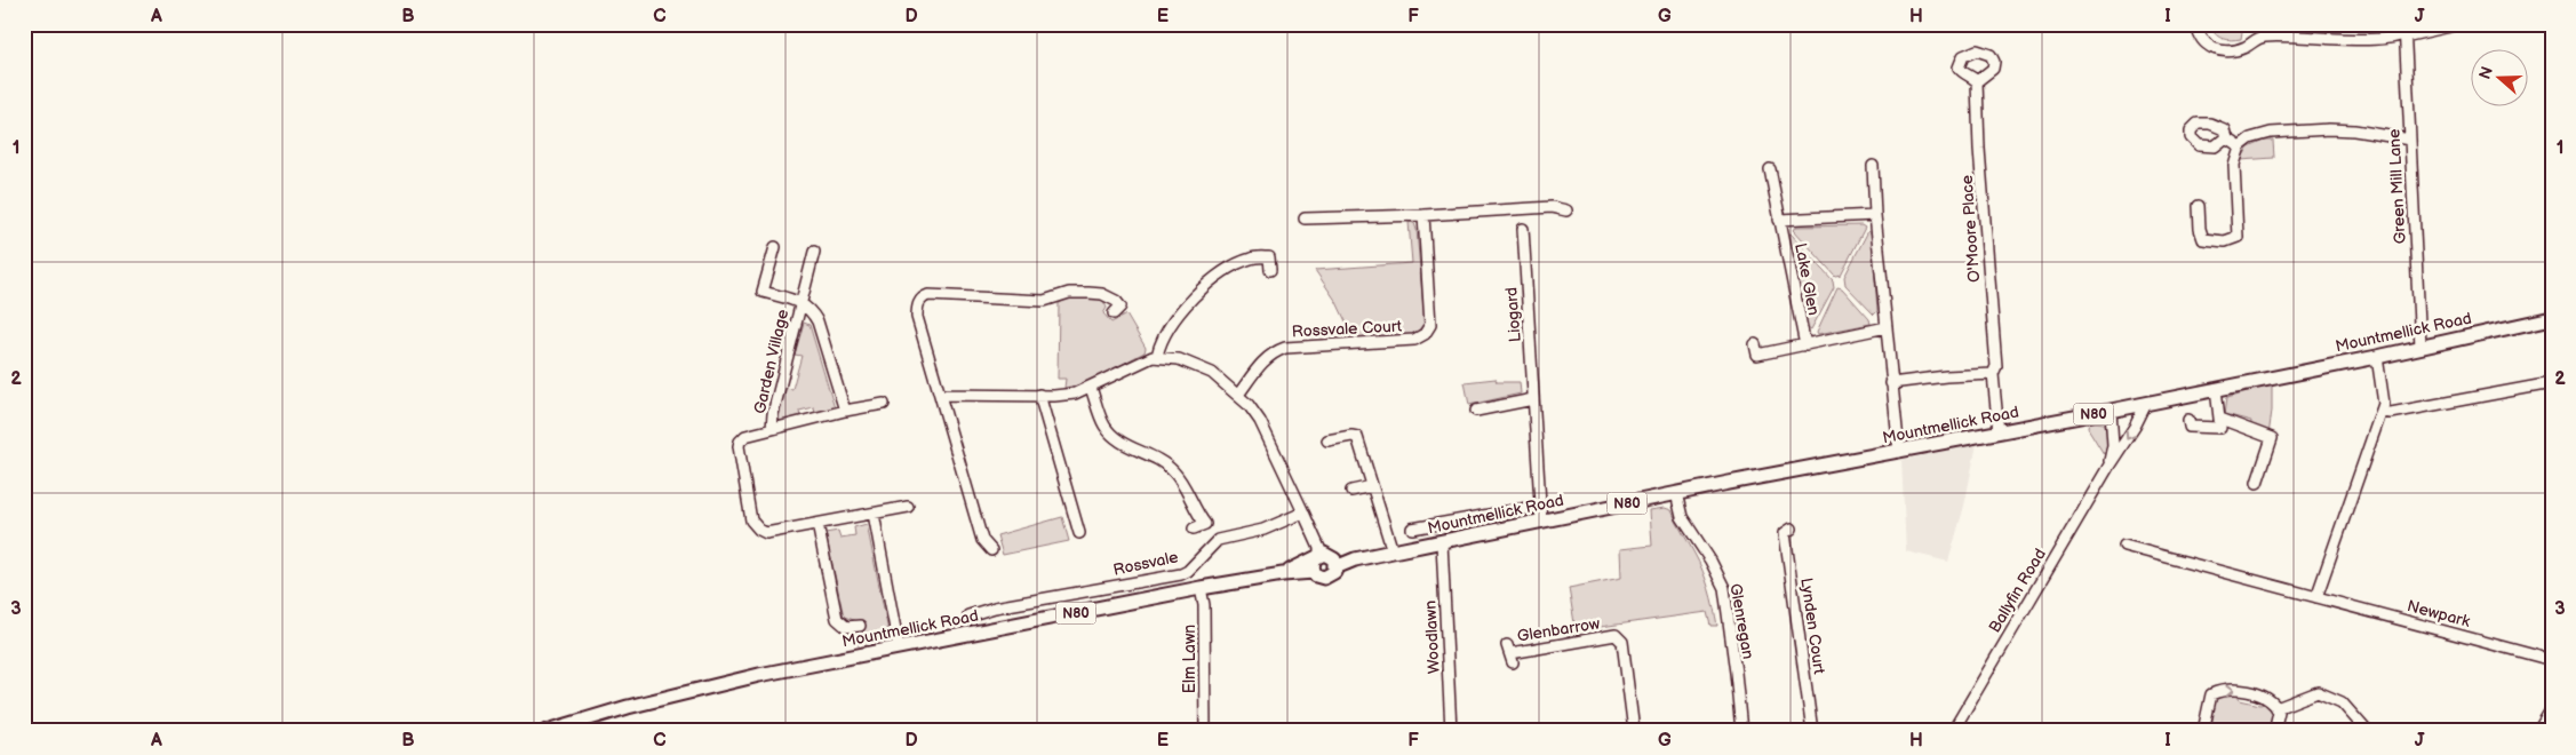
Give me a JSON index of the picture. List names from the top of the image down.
{
  "streets": {
    "main road": ["Mountmellick Road", "N80"],
    "street": [
      "Green Mill Lane",
      "O'Moore Place",
      "Lake Glen",
      "Liogard",
      "Rossvale Court",
      "Garden Village",
      "Rossvale",
      "Ballyfin Road",
      "Newpark",
      "Glenregan",
      "Lynden Court",
      "Glenbarrow",
      "Woodlawn",
      "Elm Lawn"
    ]
  },
  "crossings": [
    ["Green Mill Lane", "Mountmellick Road"],
    ["O'Moore Place", "Mountmellick Road"],
    ["Liogard", "Mountmellick Road"],
    ["Mountmellick Road", "Ballyfin Road"],
    ["Mountmellick Road", "Glenregan"],
    ["Mountmellick Road", "Woodlawn"],
    ["Mountmellick Road", "Elm Lawn"]
  ],
  "north": "left",
  "grid": {
    "columns": [
      "A",
      "B",
      "C",
      "D",
      "E",
      "F",
      "G",
      "H",
      "I",
      "J"
    ],
    "rows": ["1", "2", "3"]
  }
}
